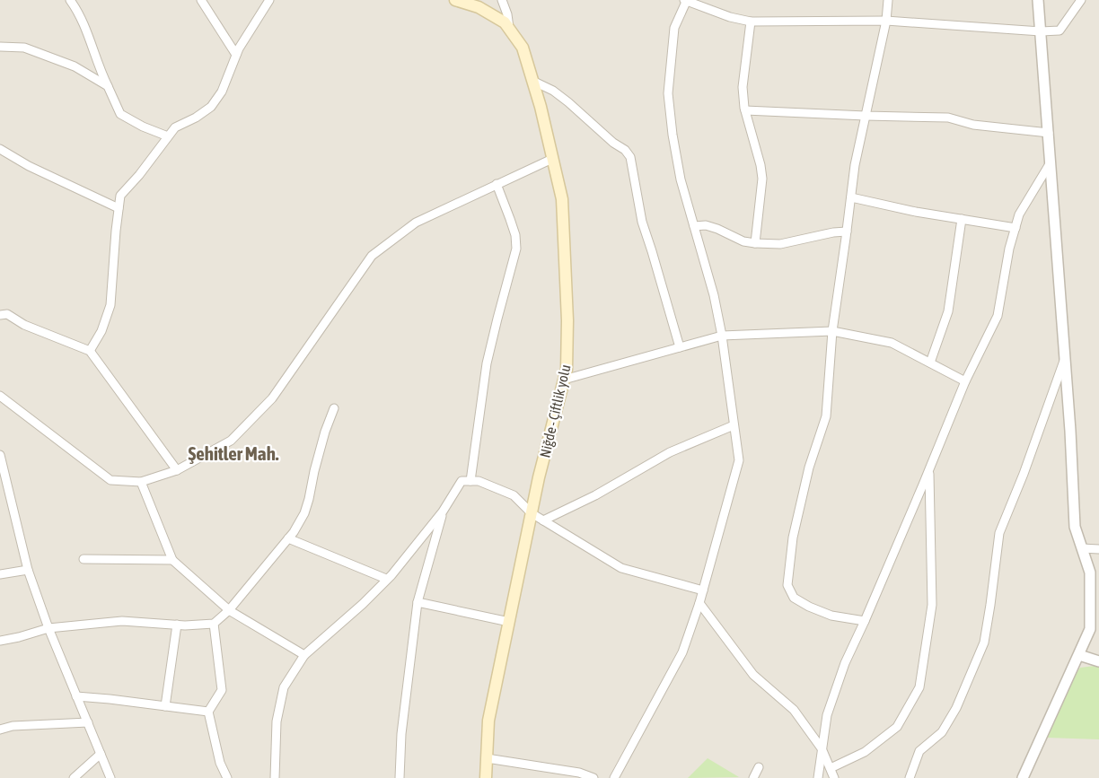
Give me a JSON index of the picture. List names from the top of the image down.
{
  "streets": {
    "main road": ["Niğde - Çiftlik yolu"]
  },
  "districts": ["Şehitler Mah."]
}
